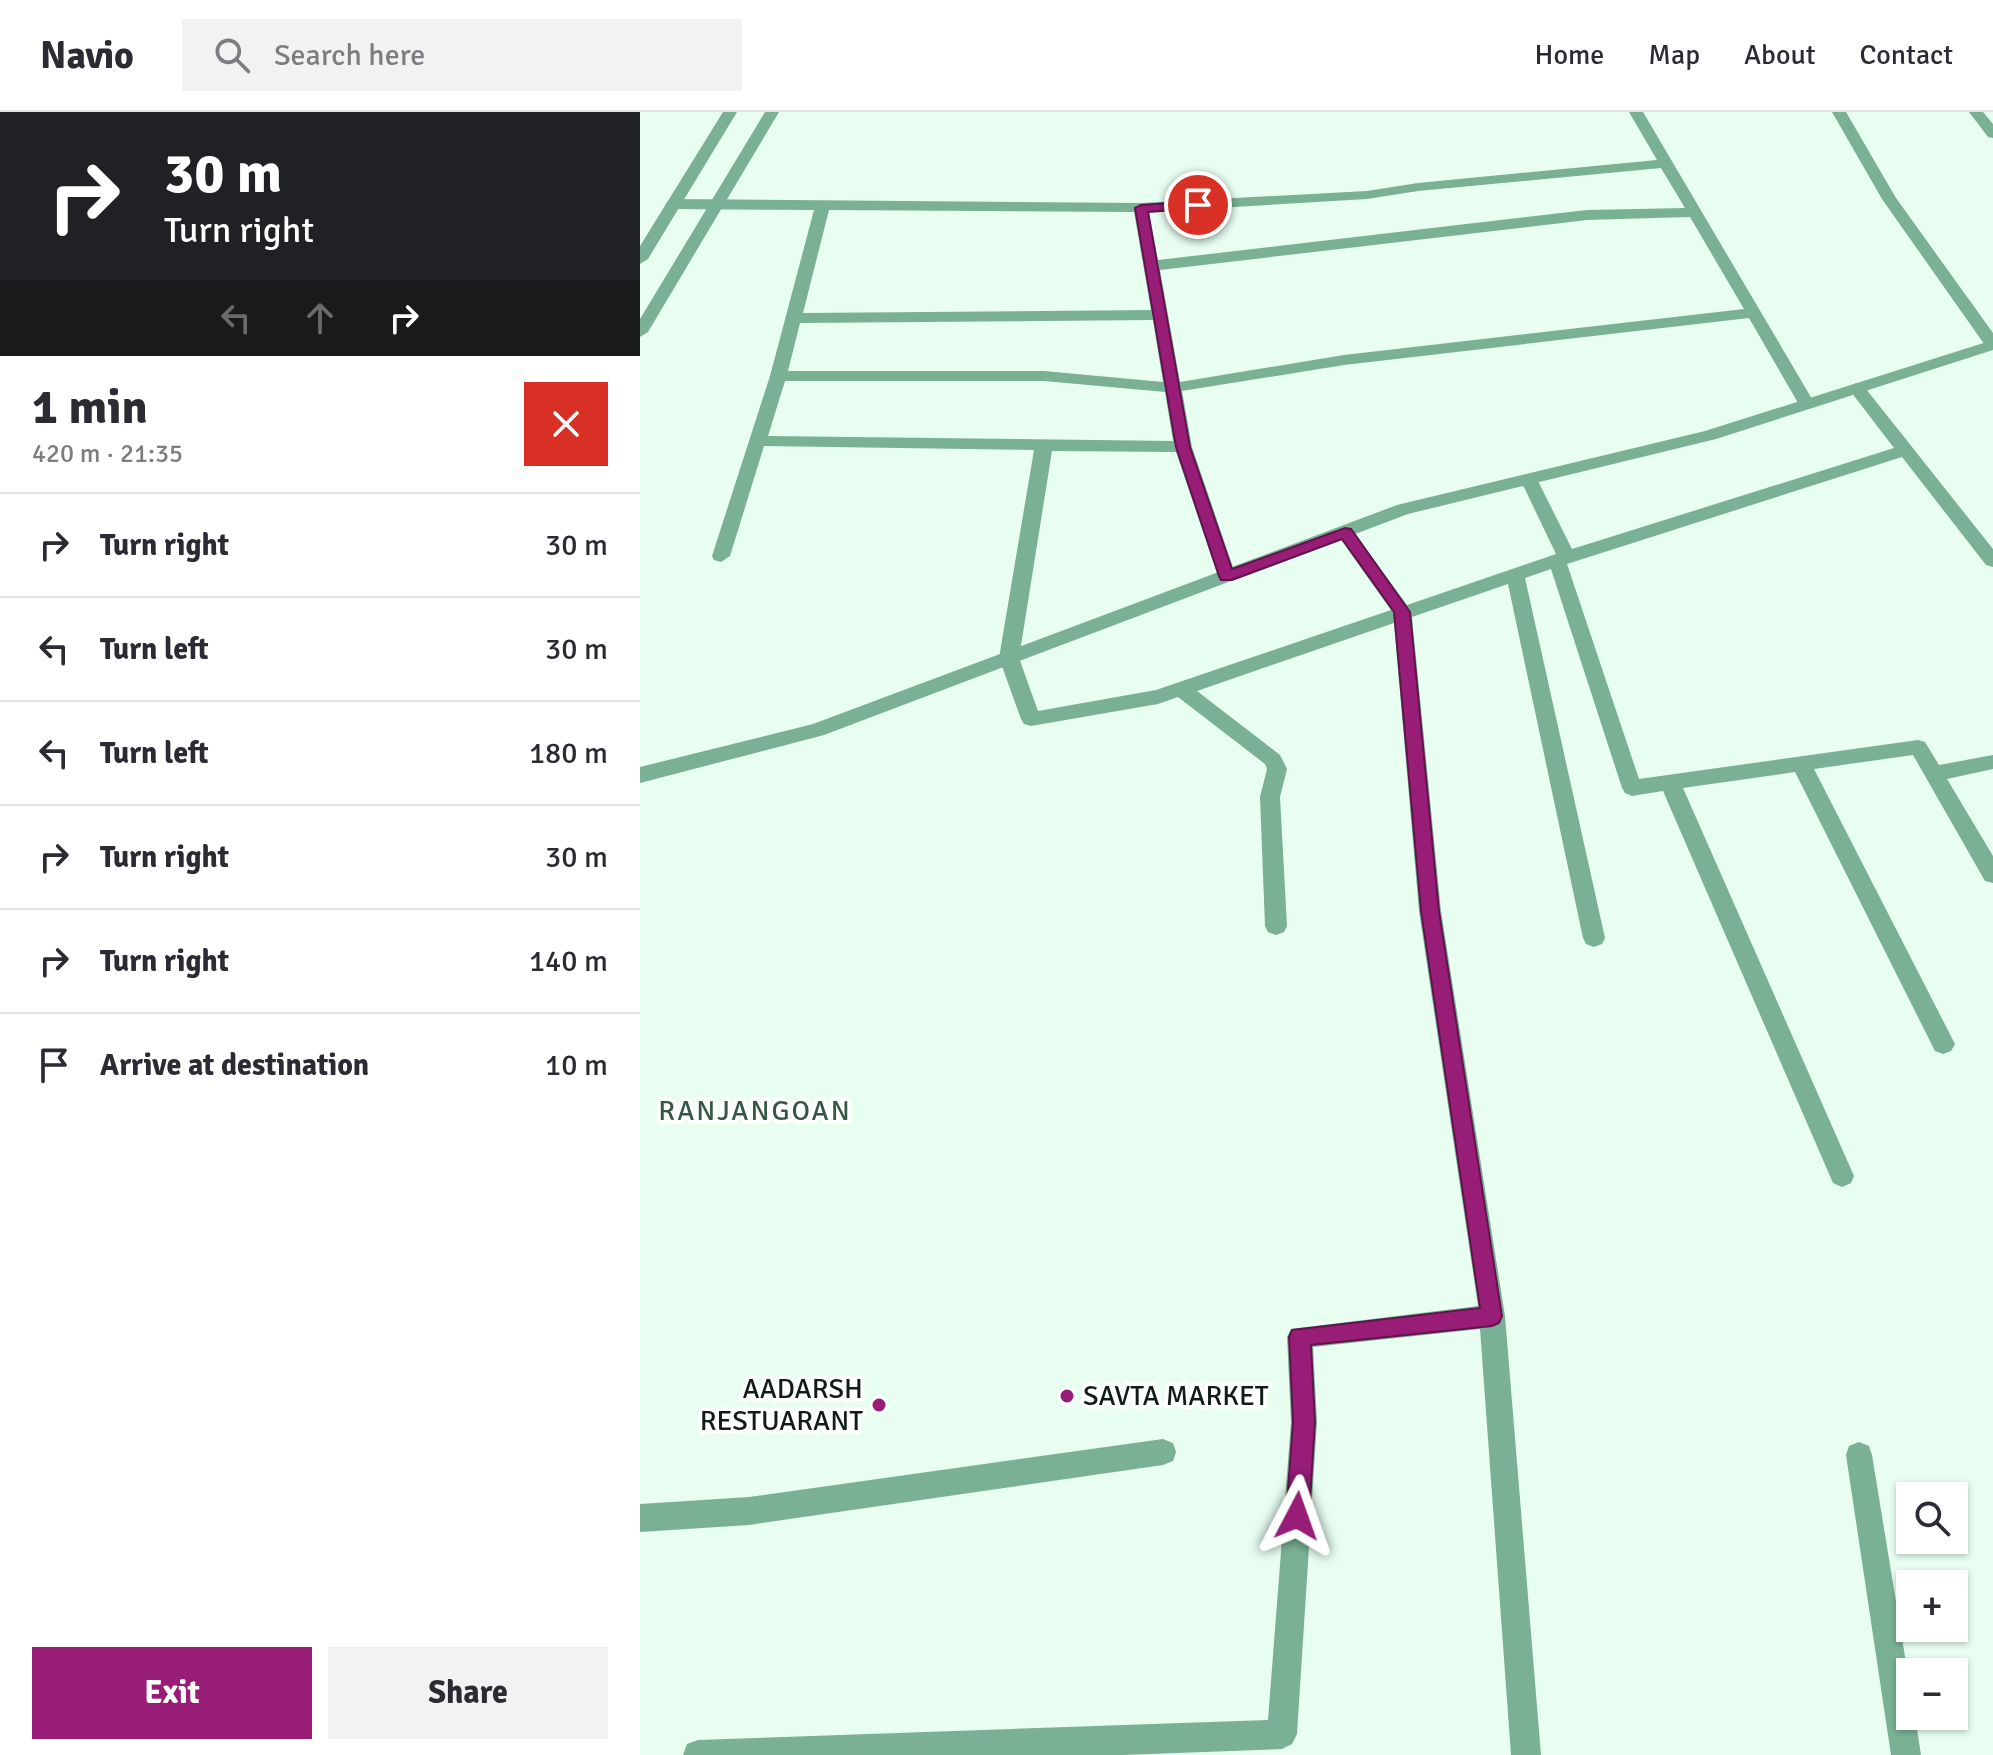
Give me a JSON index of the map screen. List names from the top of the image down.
{
  "districts": ["RANJANGOAN"],
  "places": ["SAVTA MARKET", "AADARSH RESTUARANT"],
  "page": {
    "header": "Navio",
    "search": "Search here",
    "nav": [
      "Home",
      "Map",
      "About",
      "Contact"
    ],
    "turn": ["30 m", "Turn right"],
    "heading": ["1 min", "420 m · 21:35"],
    "list": [
      {
        "name": "Turn right",
        "value": "30 m"
      },
      {
        "name": "Turn left",
        "value": "30 m"
      },
      {
        "name": "Turn left",
        "value": "180 m"
      },
      {
        "name": "Turn right",
        "value": "30 m"
      },
      {
        "name": "Turn right",
        "value": "140 m"
      },
      {
        "name": "Arrive at destination",
        "value": "10 m"
      }
    ],
    "map_buttons": ["+", "−"],
    "buttons": ["Exit", "Share"]
  }
}
